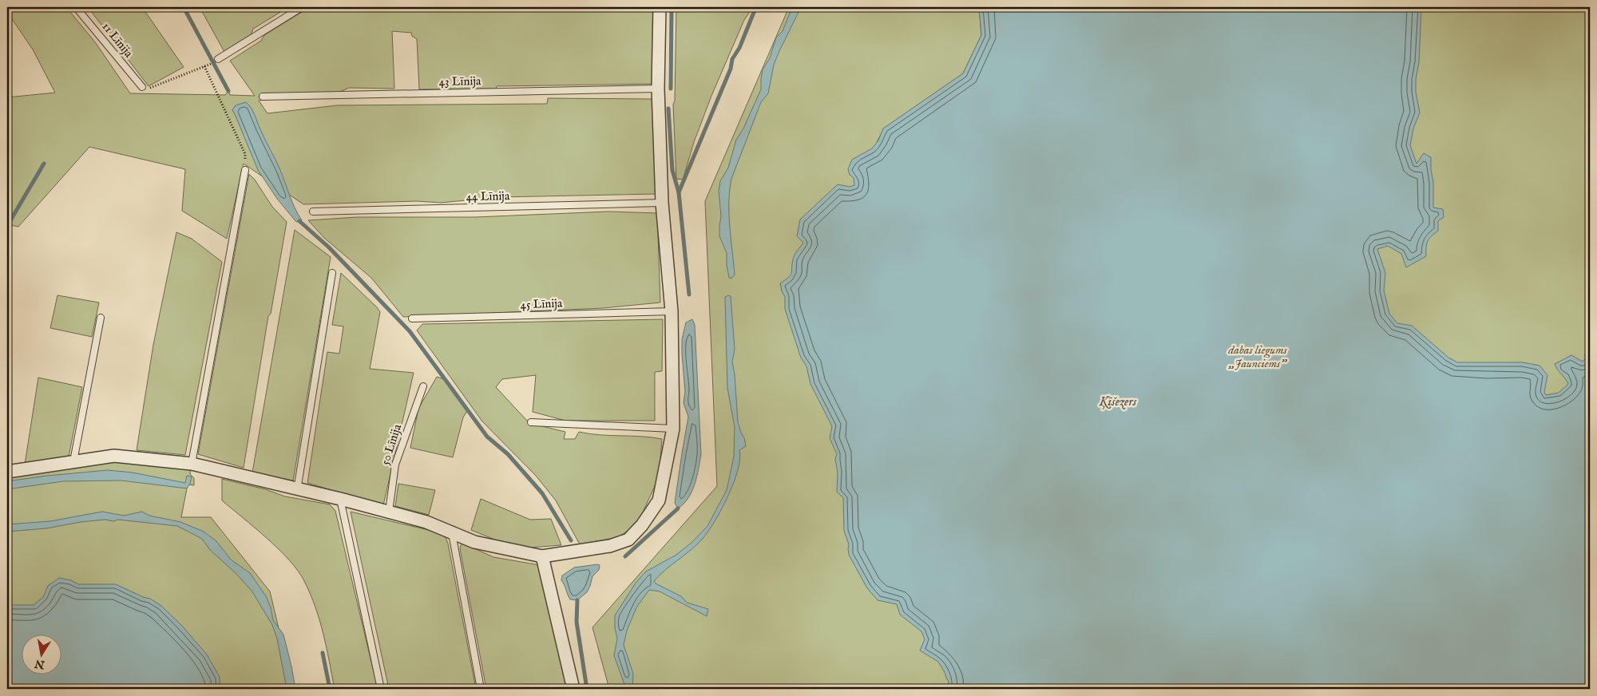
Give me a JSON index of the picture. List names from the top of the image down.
{
  "streets": {
    "lane": [
      "11 Līnija",
      "43 Līnija",
      "44 Līnija",
      "45 Līnija",
      "50 Līnija"
    ]
  },
  "water": ["Ķīšezers"],
  "parks": ["dabas liegums „Jaunciems”"],
  "north": "bottom"
}
